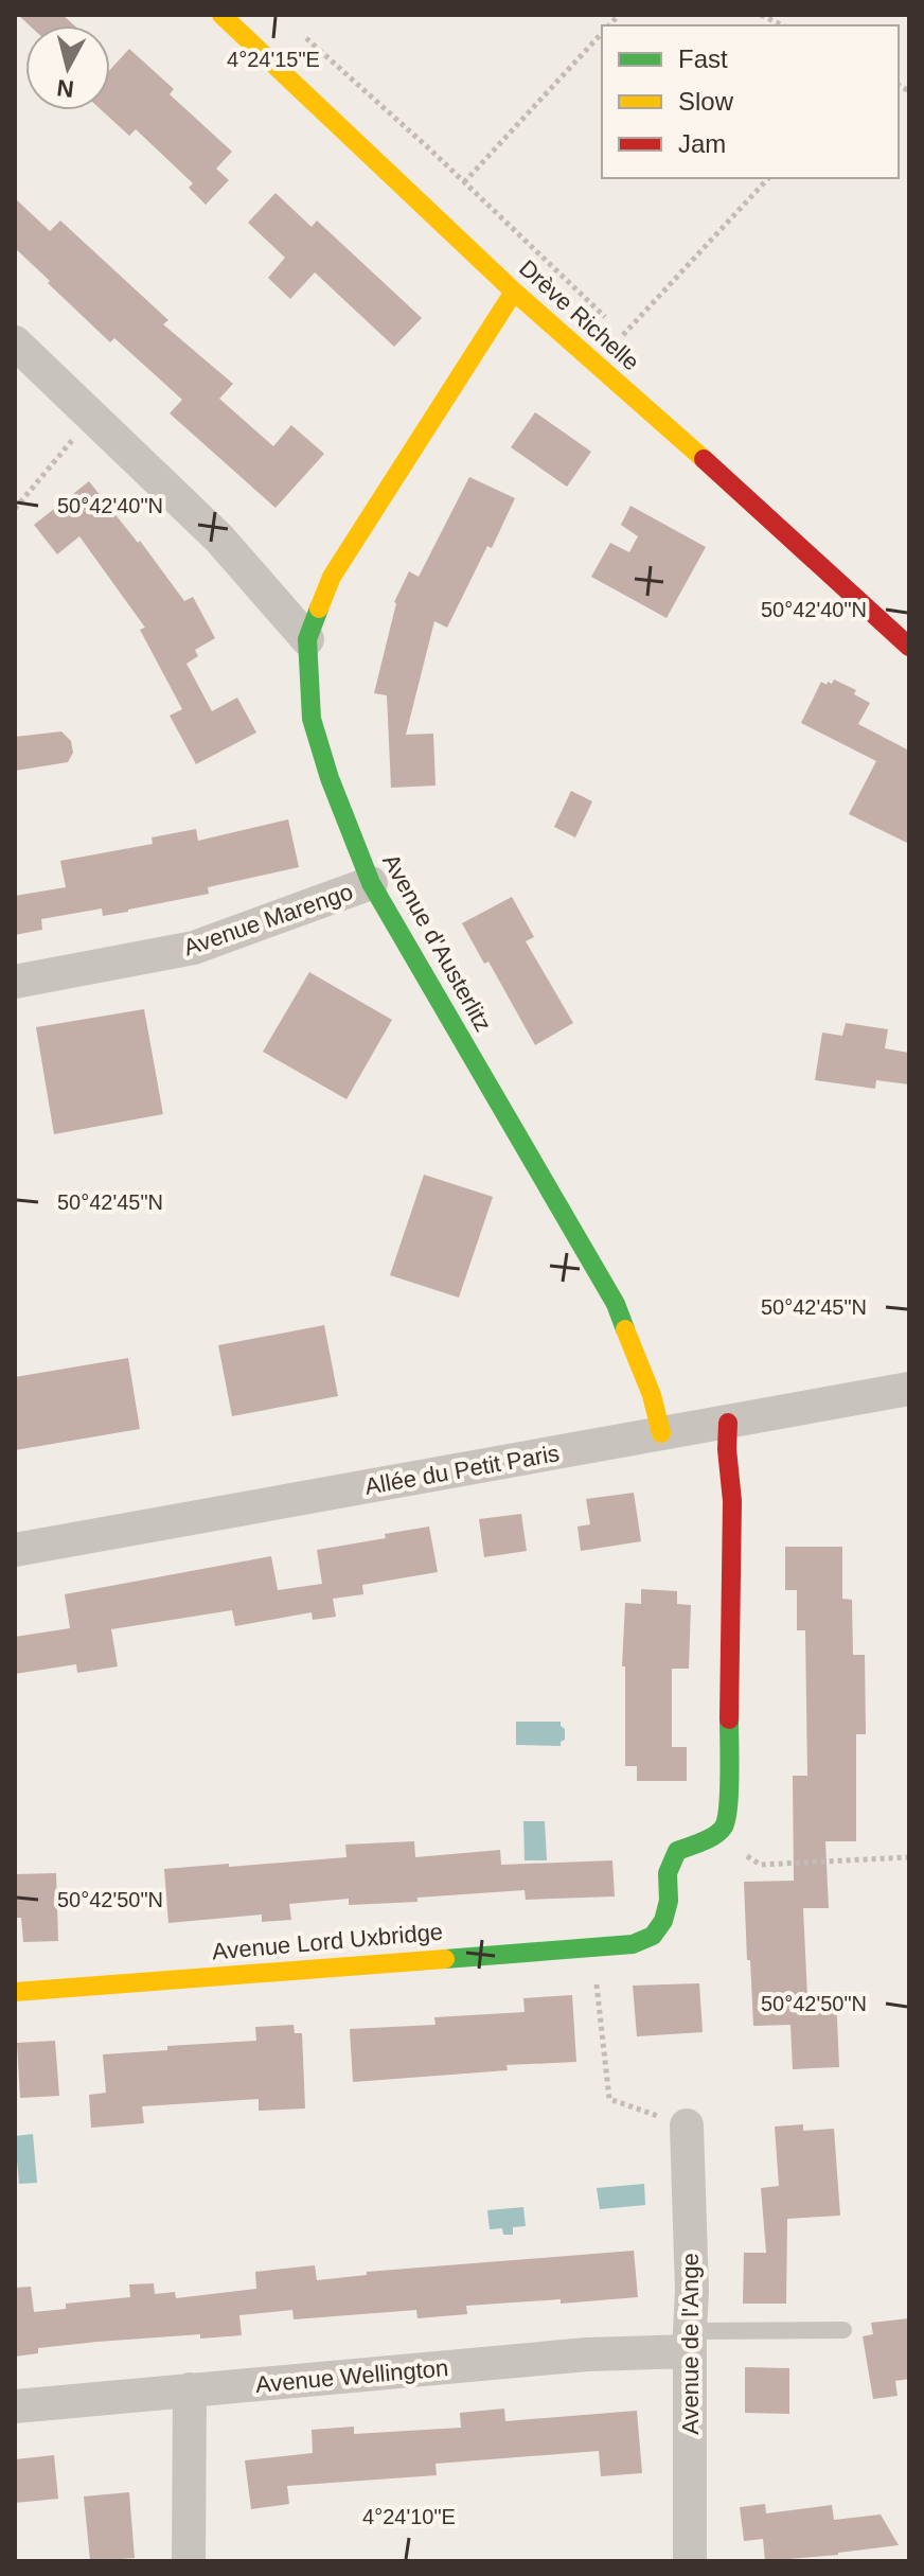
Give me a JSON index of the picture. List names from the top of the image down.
{
  "streets": {
    "street": [
      "Drève Richelle",
      "Avenue Marengo",
      "Avenue d'Austerlitz",
      "Allée du Petit Paris",
      "Avenue Lord Uxbridge",
      "Avenue de l'Ange",
      "Avenue Wellington"
    ]
  },
  "crossings": [
    ["Drève Richelle", "Avenue d'Austerlitz"],
    ["Avenue Marengo", "Avenue d'Austerlitz"],
    ["Avenue d'Austerlitz", "Allée du Petit Paris"],
    ["Avenue de l'Ange", "Avenue Wellington"]
  ],
  "legend": ["Fast", "Slow", "Jam"],
  "north": "bottom",
  "coordinates": [
    "4°24'15\"E",
    "50°42'40\"N",
    "50°42'45\"N",
    "50°42'50\"N",
    "4°24'10\"E"
  ]
}
